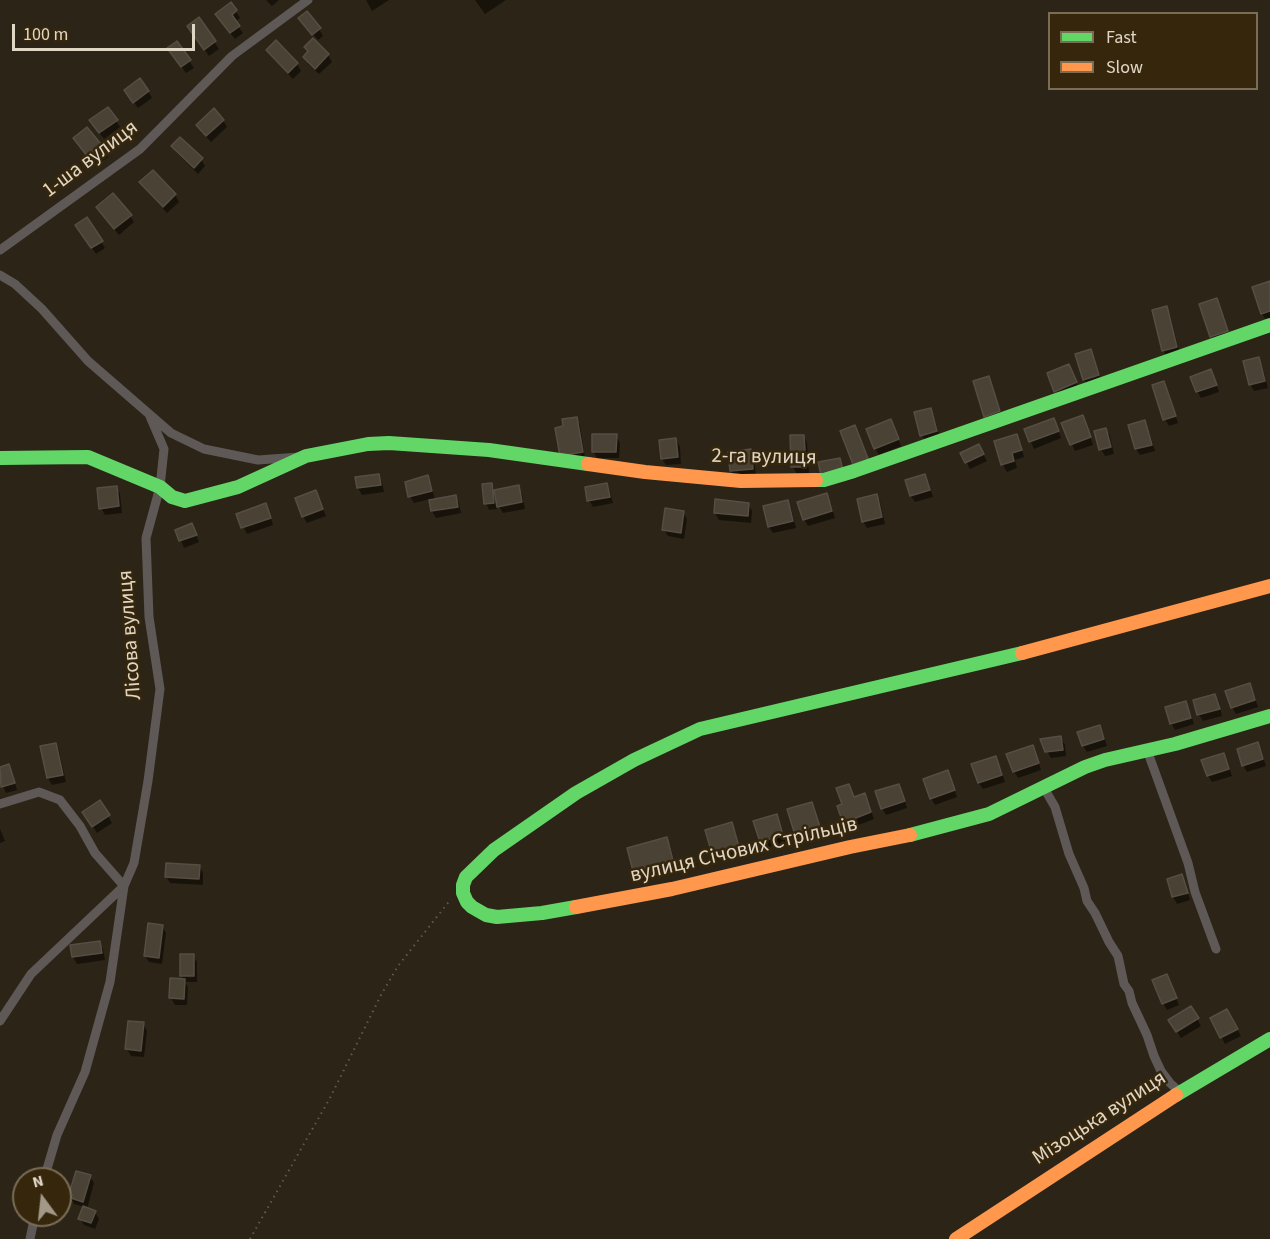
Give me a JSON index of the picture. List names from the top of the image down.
{
  "streets": {
    "street": [
      "1-ша вулиця",
      "2-га вулиця",
      "Лісова вулиця",
      "вулиця Січових Стрільців",
      "Мізоцька вулиця"
    ]
  },
  "crossings": [
    ["2-га вулиця", "Лісова вулиця"]
  ],
  "legend": ["Fast", "Slow"],
  "scale_bar": "100 m",
  "north": "top"
}
